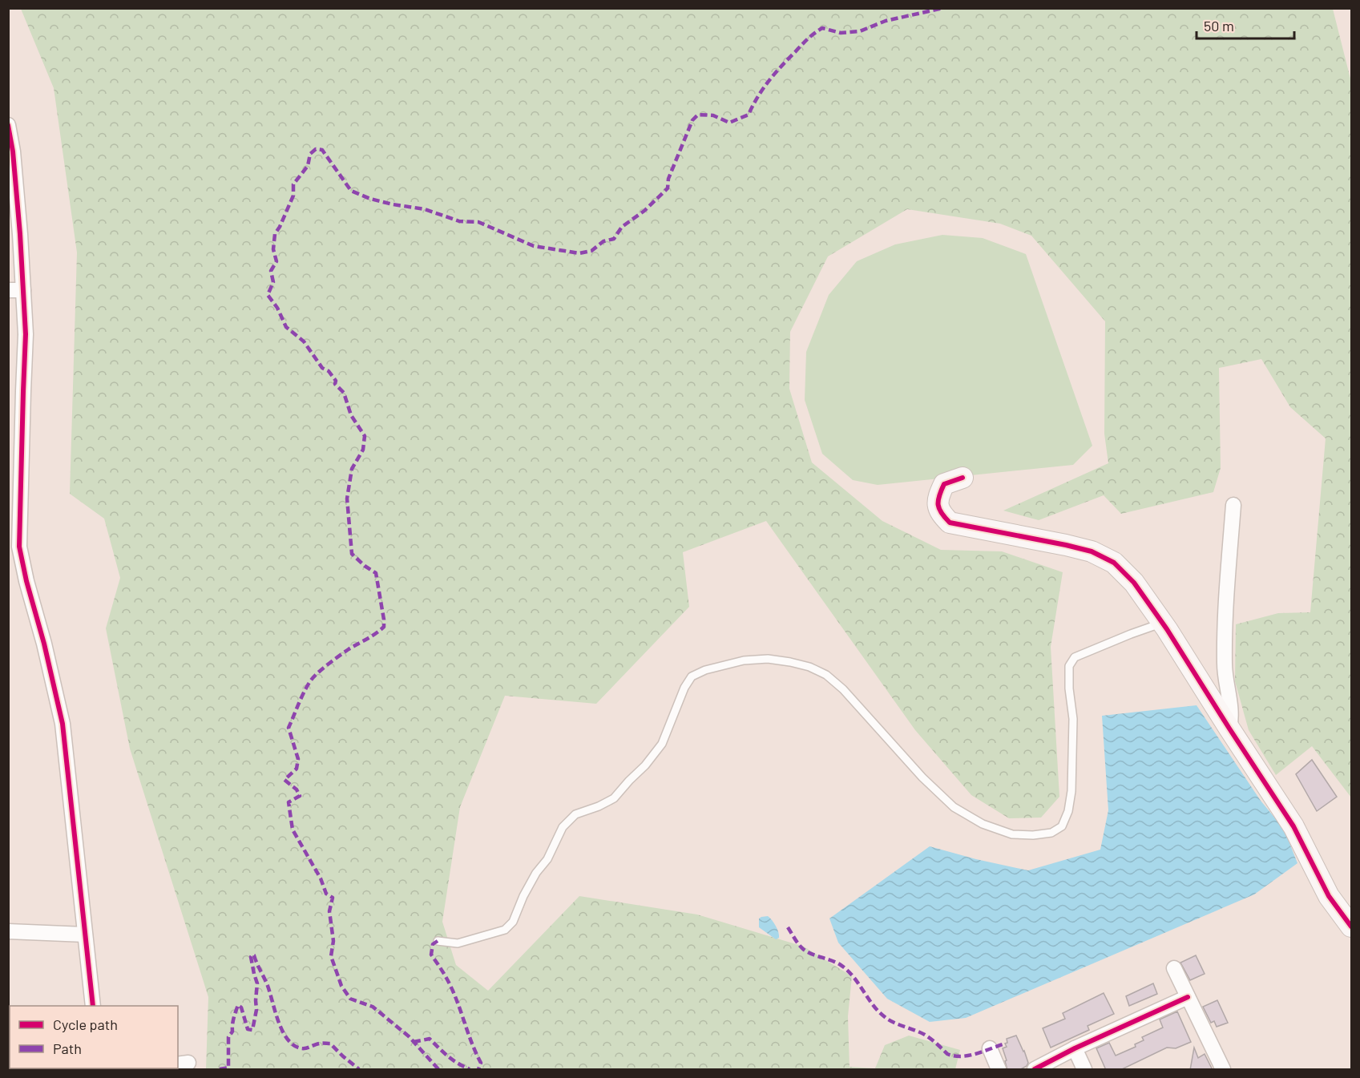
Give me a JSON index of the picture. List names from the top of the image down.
{
  "legend": ["Cycle path", "Path"],
  "scale_bar": "50 m"
}
